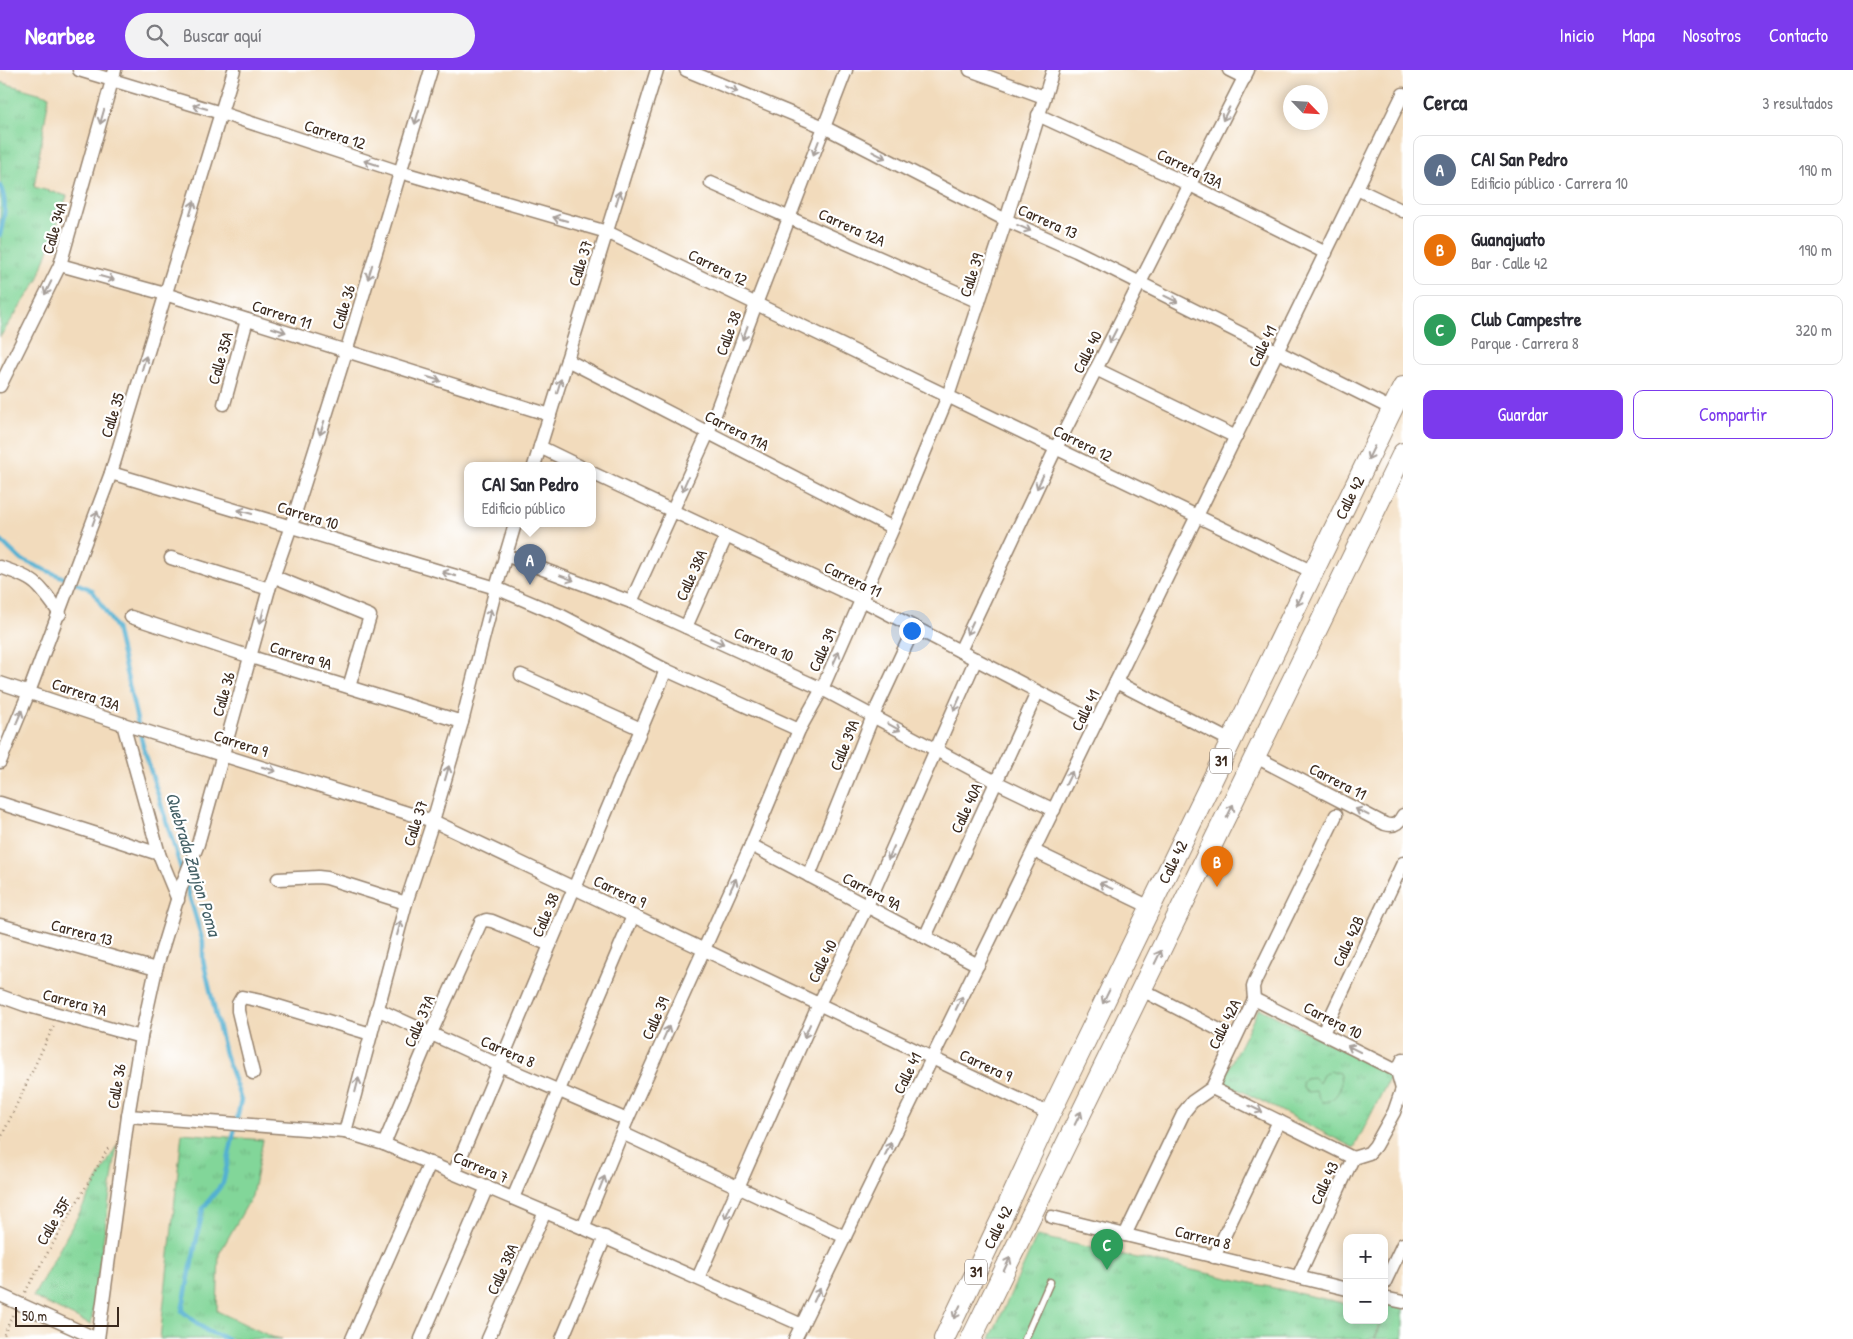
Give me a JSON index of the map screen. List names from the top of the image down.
{
  "streets": {
    "main road": ["Calle 42", "31"],
    "street": [
      "Carrera 12",
      "Carrera 13A",
      "Carrera 13",
      "Carrera 12A",
      "Calle 34A",
      "Calle 37",
      "Calle 39",
      "Calle 36",
      "Carrera 11",
      "Calle 38",
      "Calle 41",
      "Calle 40",
      "Calle 35A",
      "Calle 35",
      "Carrera 11A",
      "Carrera 10",
      "Calle 38A",
      "Carrera 9A",
      "Carrera 9",
      "Calle 39A",
      "Calle 40A",
      "Calle 42B",
      "Carrera 7A",
      "Calle 37A",
      "Calle 42A",
      "Carrera 8",
      "Carrera 7",
      "Calle 43"
    ],
    "path": ["Calle 35F"]
  },
  "crossings": [
    ["Carrera 12", "Calle 34A"],
    ["Carrera 12", "Calle 37"],
    ["Carrera 12", "Calle 39"],
    ["Carrera 12", "Calle 36"],
    ["Carrera 12", "Calle 38"],
    ["Carrera 12", "Calle 41"],
    ["Carrera 12", "Calle 40"],
    ["Carrera 12", "Calle 35"],
    ["Carrera 12", "Calle 42"],
    ["Carrera 13A", "Calle 39"],
    ["Carrera 13A", "Calle 41"],
    ["Carrera 13A", "Calle 40"],
    ["Carrera 13A", "Calle 35"],
    ["Carrera 13A", "Carrera 9"],
    ["Carrera 13", "Calle 39"],
    ["Carrera 13", "Calle 36"],
    ["Carrera 13", "Calle 38"],
    ["Carrera 13", "Calle 41"],
    ["Carrera 13", "Calle 40"],
    ["Carrera 13", "Calle 42"],
    ["Carrera 12A", "Calle 39"],
    ["Carrera 12A", "Calle 38"],
    ["Calle 34A", "Carrera 11"],
    ["Calle 37", "Carrera 11"],
    ["Calle 37", "Carrera 11A"],
    ["Calle 37", "Carrera 10"],
    ["Calle 37", "Carrera 9A"],
    ["Calle 37", "Carrera 9"],
    ["Calle 37", "Carrera 8"],
    ["Calle 37", "Carrera 7"],
    ["Calle 39", "Carrera 11"],
    ["Calle 39", "Carrera 11A"],
    ["Calle 39", "Carrera 10"],
    ["Calle 39", "Carrera 9A"],
    ["Calle 39", "Carrera 9"],
    ["Calle 39", "Carrera 8"],
    ["Calle 39", "Carrera 7"],
    ["Calle 36", "Carrera 11"],
    ["Calle 36", "Carrera 10"],
    ["Calle 36", "Carrera 9A"],
    ["Calle 36", "Carrera 9"],
    ["Calle 36", "Carrera 7A"],
    ["Calle 36", "Carrera 7"],
    ["Carrera 11", "Calle 38"],
    ["Carrera 11", "Calle 41"],
    ["Carrera 11", "Calle 40"],
    ["Carrera 11", "Calle 35A"],
    ["Carrera 11", "Calle 35"],
    ["Carrera 11", "Calle 42"],
    ["Carrera 11", "Calle 38A"],
    ["Carrera 11", "Calle 39A"],
    ["Carrera 11", "Calle 40A"],
    ["Calle 38", "Carrera 11A"],
    ["Calle 38", "Carrera 10"],
    ["Calle 38", "Carrera 9"],
    ["Calle 38", "Calle 37A"],
    ["Calle 38", "Carrera 8"],
    ["Calle 38", "Carrera 7"],
    ["Calle 41", "Carrera 10"],
    ["Calle 41", "Carrera 9A"],
    ["Calle 41", "Carrera 9"],
    ["Calle 41", "Carrera 7"],
    ["Calle 40", "Carrera 10"],
    ["Calle 40", "Carrera 9A"],
    ["Calle 40", "Carrera 9"],
    ["Calle 40", "Carrera 7"],
    ["Calle 35", "Carrera 10"],
    ["Calle 42", "Carrera 9"],
    ["Carrera 10", "Calle 38A"],
    ["Carrera 10", "Calle 39A"],
    ["Carrera 10", "Calle 40A"],
    ["Carrera 10", "Calle 42B"],
    ["Carrera 10", "Calle 42A"],
    ["Carrera 10", "Calle 43"],
    ["Calle 38A", "Carrera 7"],
    ["Carrera 9A", "Calle 39A"],
    ["Carrera 9A", "Calle 40A"],
    ["Calle 37A", "Carrera 8"],
    ["Calle 37A", "Carrera 7"],
    ["Calle 42A", "Carrera 8"],
    ["Carrera 8", "Calle 43"]
  ],
  "one_way": [
    "Carrera 12",
    "Carrera 13",
    "Calle 34A",
    "Calle 37",
    "Calle 36",
    "Calle 41",
    "Calle 40",
    "Calle 35"
  ],
  "water": ["Quebrada Zanjon Poma"],
  "scale_bar": "50 m",
  "north": "bottom right",
  "page": {
    "header": "Nearbee",
    "search": "Buscar aquí",
    "nav": [
      "Inicio",
      "Mapa",
      "Nosotros",
      "Contacto"
    ],
    "heading": ["Cerca", "3 resultados"],
    "list": [
      {
        "mark": "A",
        "name": "CAI San Pedro",
        "note": "Edificio público · Carrera 10",
        "value": "190 m"
      },
      {
        "mark": "B",
        "name": "Guanajuato",
        "note": "Bar · Calle 42",
        "value": "190 m"
      },
      {
        "mark": "C",
        "name": "Club Campestre",
        "note": "Parque · Carrera 8",
        "value": "320 m"
      }
    ],
    "buttons": ["Guardar", "Compartir"],
    "popup": ["CAI San Pedro", "Edificio público"],
    "pins": ["A", "B", "C"],
    "map_buttons": ["+", "−"],
    "scale": "50 m"
  }
}
